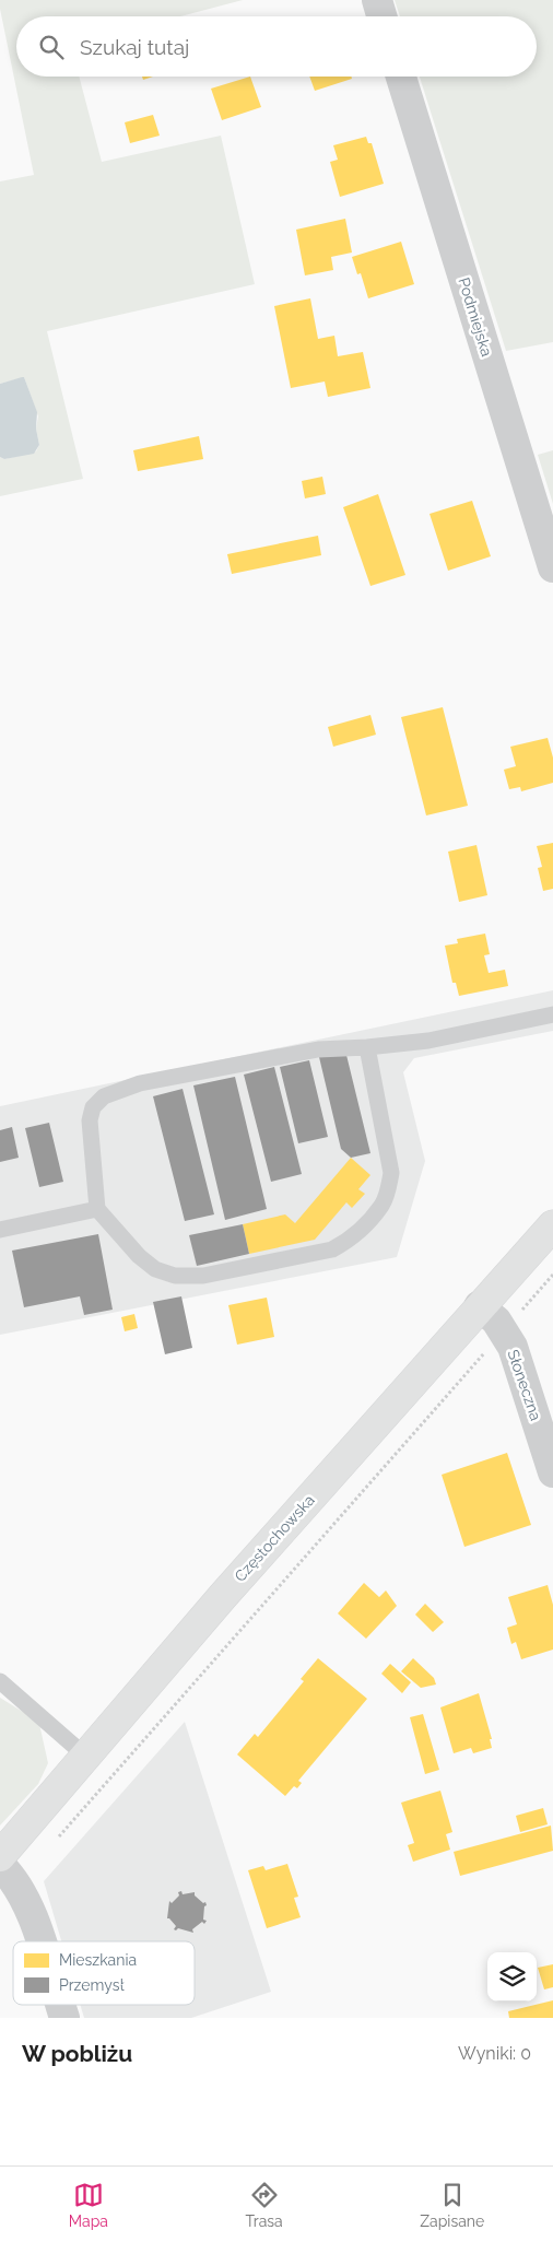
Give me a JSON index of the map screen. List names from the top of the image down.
{
  "streets": {
    "main road": ["Częstochowska"],
    "street": ["Podmiejska", "Słoneczna"]
  },
  "crossings": [
    ["Słoneczna", "Częstochowska"]
  ],
  "legend": ["Mieszkania", "Przemysł"],
  "page": {
    "search": "Szukaj tutaj",
    "heading": ["W pobliżu", "Wyniki: 0"],
    "nav": ["Mapa", "Trasa", "Zapisane"]
  }
}
